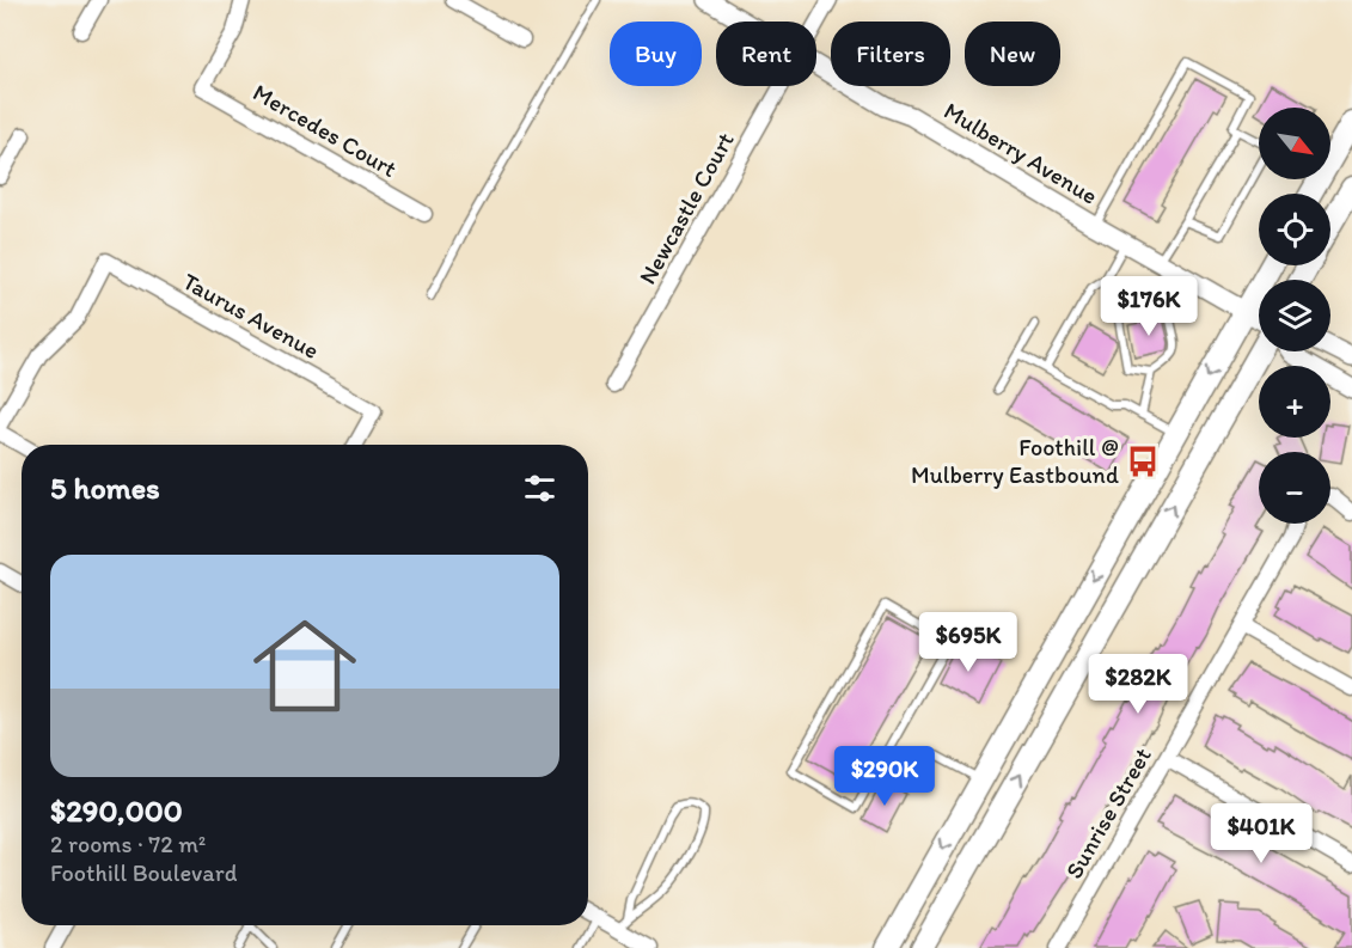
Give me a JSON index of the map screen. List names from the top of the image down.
{
  "streets": {
    "street": [
      "Mercedes Court",
      "Mulberry Avenue",
      "Newcastle Court",
      "Taurus Avenue",
      "Sunrise Street"
    ]
  },
  "places": {
    "bus stop": ["Foothill @ Mulberry Eastbound"]
  },
  "north": "bottom right",
  "page": {
    "chip": [
      "Buy",
      "Rent",
      "Filters",
      "New"
    ],
    "map_buttons": ["+", "−"],
    "price": [
      "$176K",
      "$695K",
      "$282K",
      "$290K",
      "$401K"
    ],
    "heading": "5 homes",
    "list": [
      {
        "name": "$290,000",
        "note": "2 rooms · 72 m² · Foothill Boulevard"
      }
    ]
  }
}
